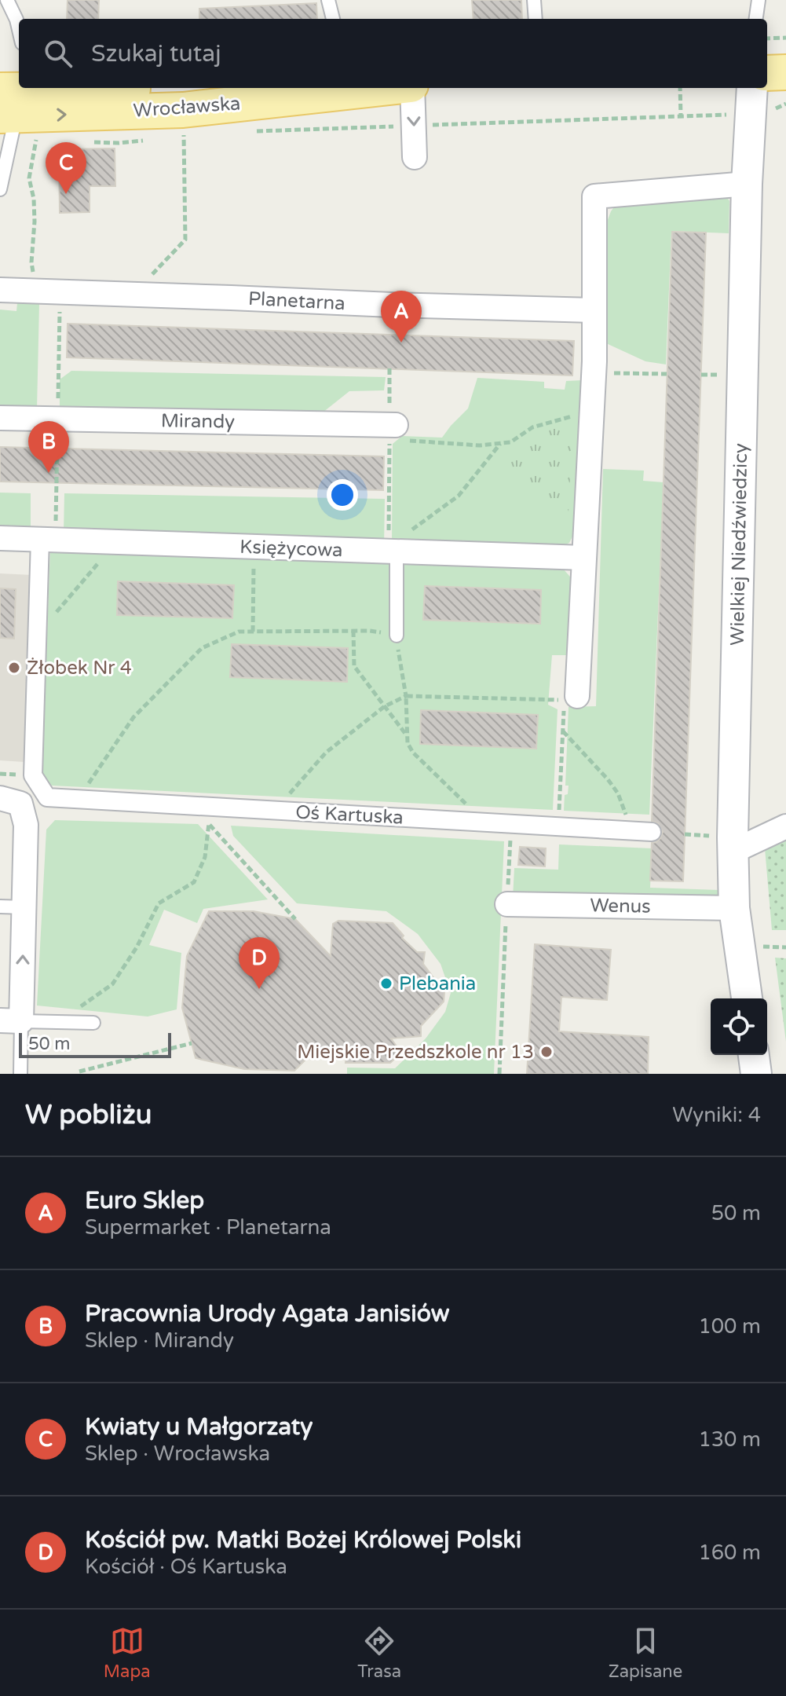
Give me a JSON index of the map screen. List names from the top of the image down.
{
  "streets": {
    "main road": ["Wrocławska"],
    "street": [
      "Planetarna",
      "Mirandy",
      "Wielkiej Niedźwiedzicy",
      "Księżycowa",
      "Oś Kartuska",
      "Wenus"
    ]
  },
  "crossings": [
    ["Wielkiej Niedźwiedzicy", "Wenus"]
  ],
  "places": ["Żłobek Nr 4", "Plebania", "Miejskie Przedszkole nr 13"],
  "scale_bar": "50 m",
  "page": {
    "search": "Szukaj tutaj",
    "pins": [
      "C",
      "A",
      "B",
      "D"
    ],
    "scale": "50 m",
    "heading": ["W pobliżu", "Wyniki: 4"],
    "list": [
      {
        "mark": "A",
        "name": "Euro Sklep",
        "note": "Supermarket · Planetarna",
        "value": "50 m"
      },
      {
        "mark": "B",
        "name": "Pracownia Urody Agata Janisiów",
        "note": "Sklep · Mirandy",
        "value": "100 m"
      },
      {
        "mark": "C",
        "name": "Kwiaty u Małgorzaty",
        "note": "Sklep · Wrocławska",
        "value": "130 m"
      },
      {
        "mark": "D",
        "name": "Kościół pw. Matki Bożej Królowej Polski",
        "note": "Kościół · Oś Kartuska",
        "value": "160 m"
      }
    ],
    "nav": ["Mapa", "Trasa", "Zapisane"]
  }
}
